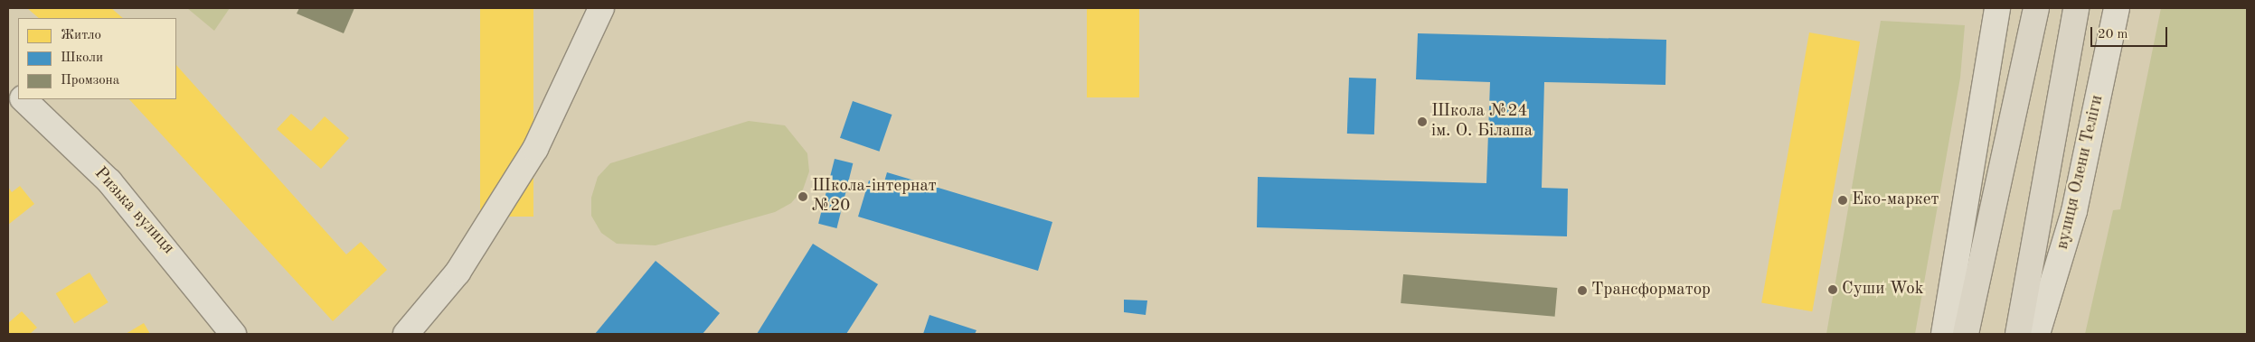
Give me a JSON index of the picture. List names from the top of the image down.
{
  "streets": {
    "main road": ["вулиця Олени Теліги"],
    "street": ["Ризька вулиця"]
  },
  "places": [
    "Школа №24 ім. О. Білаша",
    "Школа-інтернат №20",
    "Еко-маркет",
    "Суши Wok",
    "Трансформатор"
  ],
  "legend": ["Житло", "Школи", "Промзона"],
  "scale_bar": "20 m"
}
